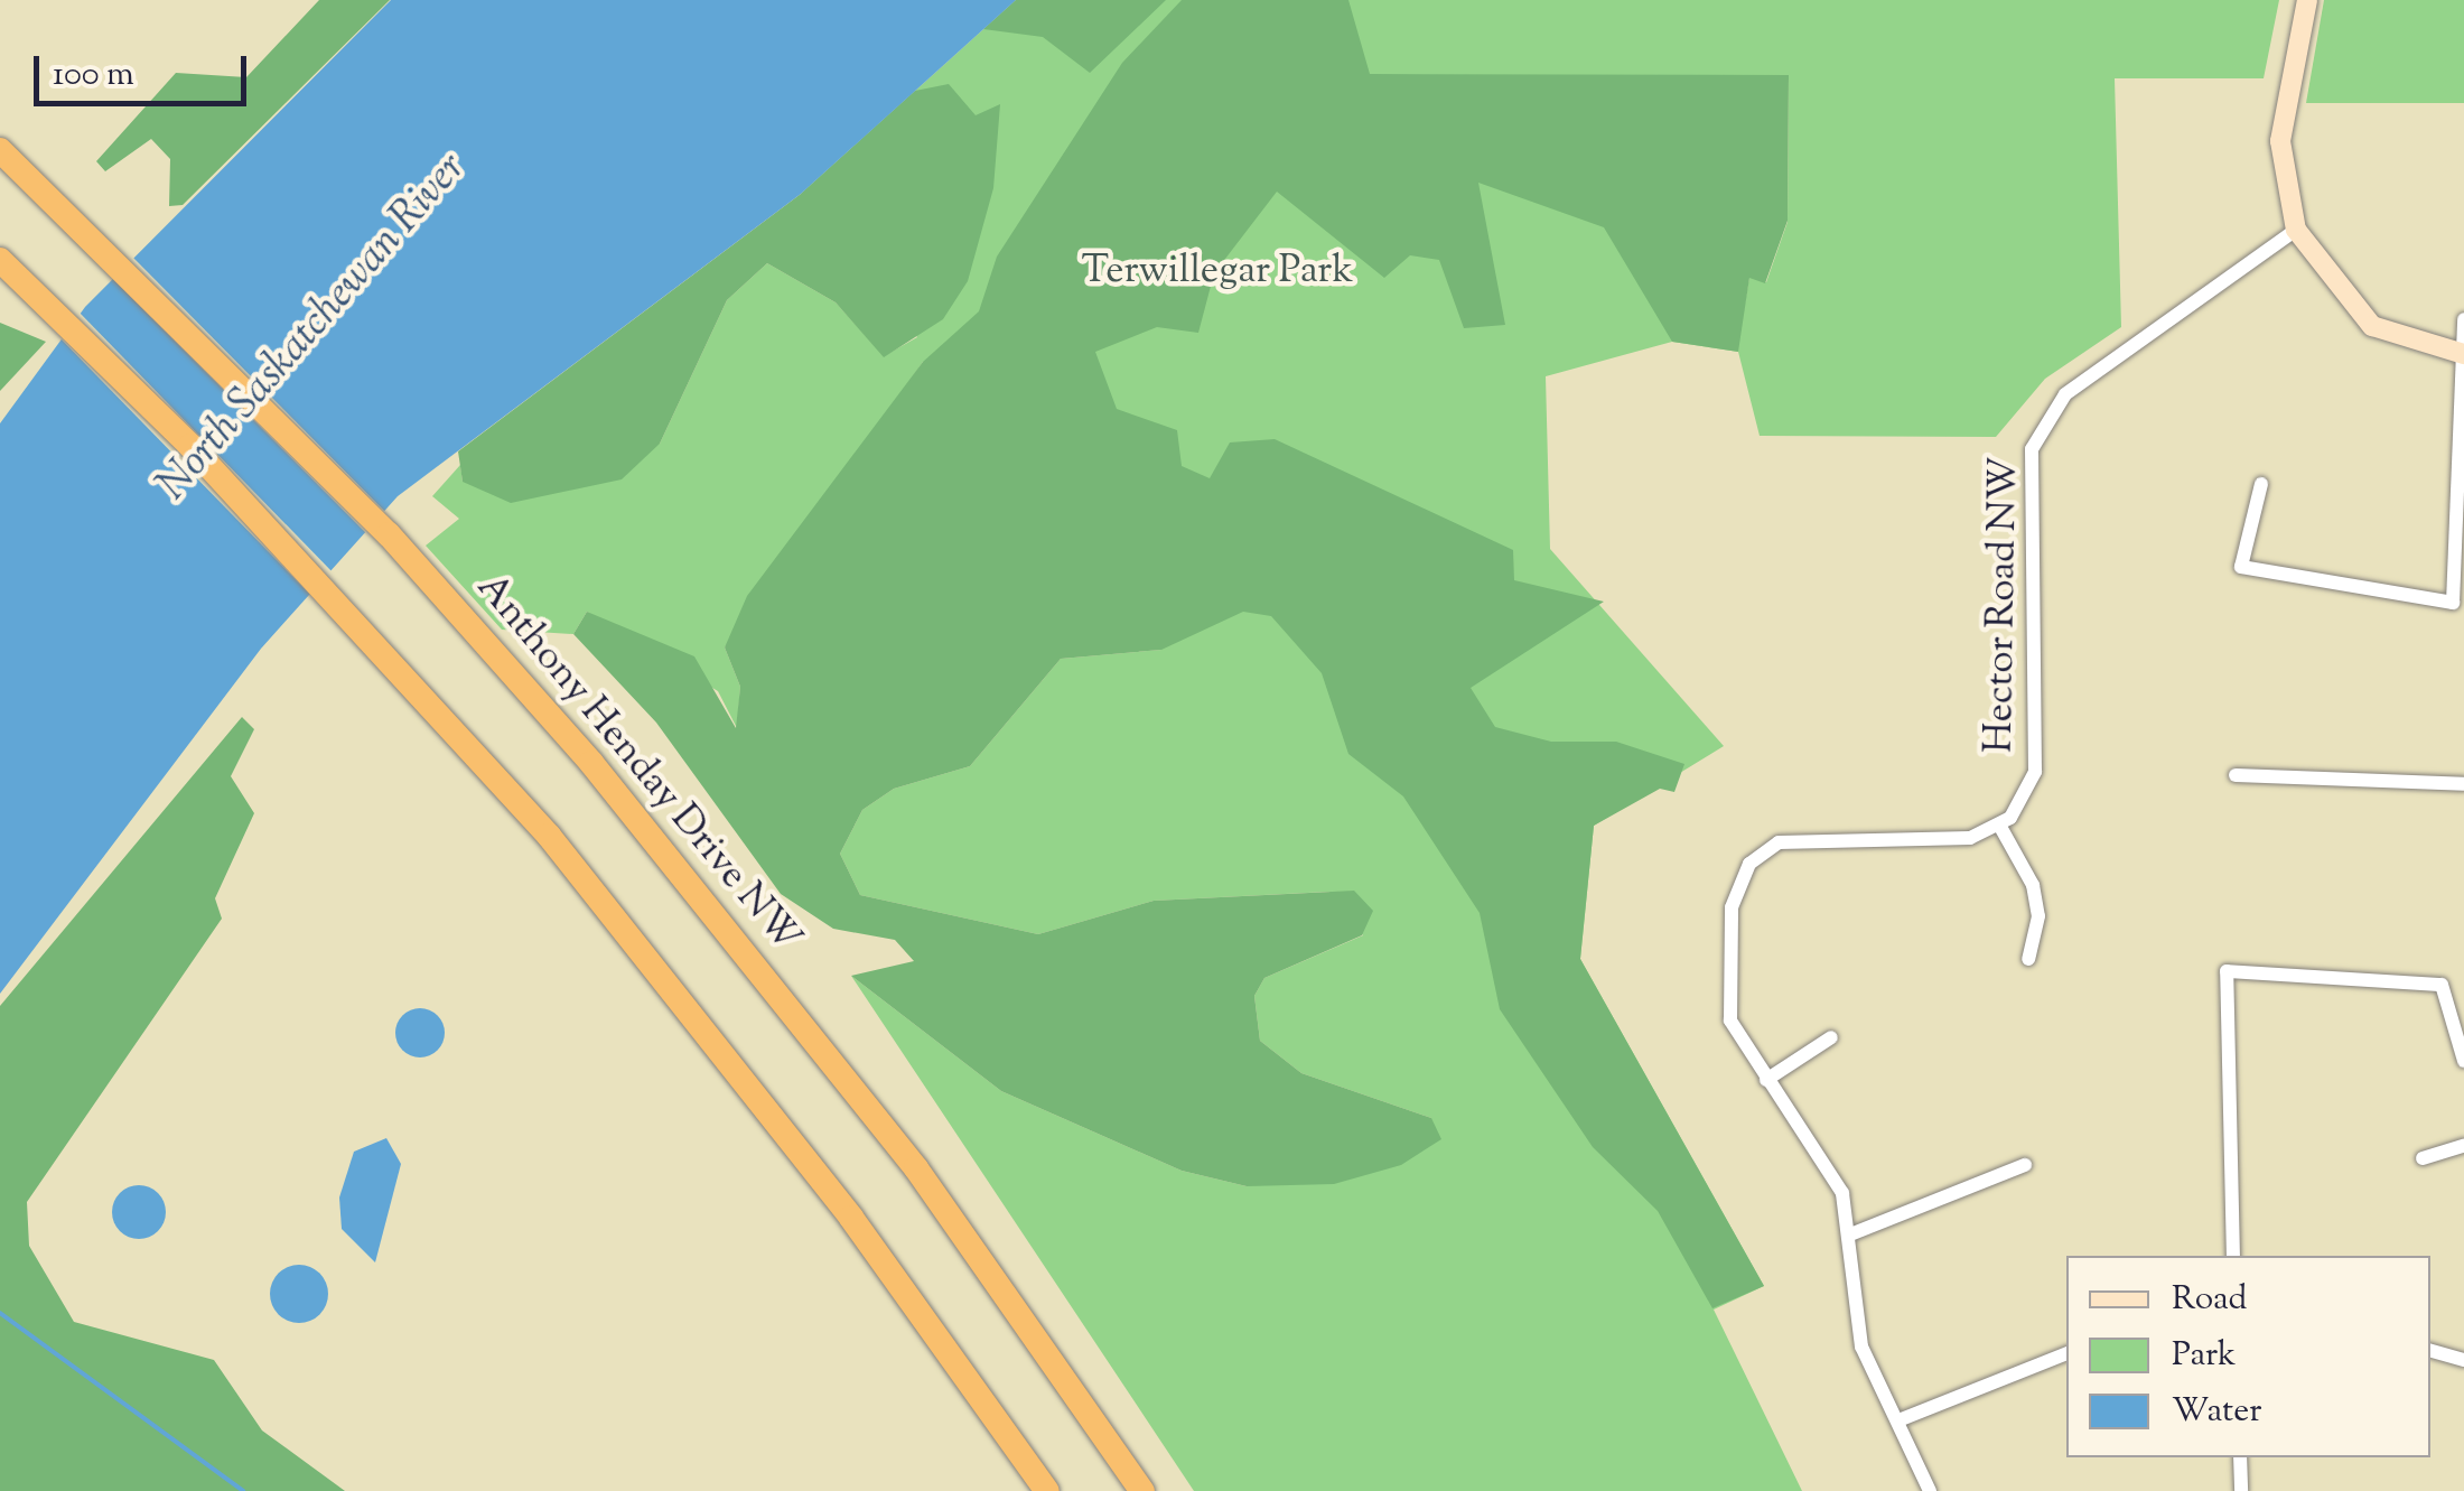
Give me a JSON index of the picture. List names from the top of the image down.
{
  "streets": {
    "highway": ["Anthony Henday Drive NW"],
    "street": ["Hector Road NW"]
  },
  "water": ["North Saskatchewan River"],
  "parks": ["Terwillegar Park"],
  "legend": ["Road", "Park", "Water"],
  "scale_bar": "100 m"
}
